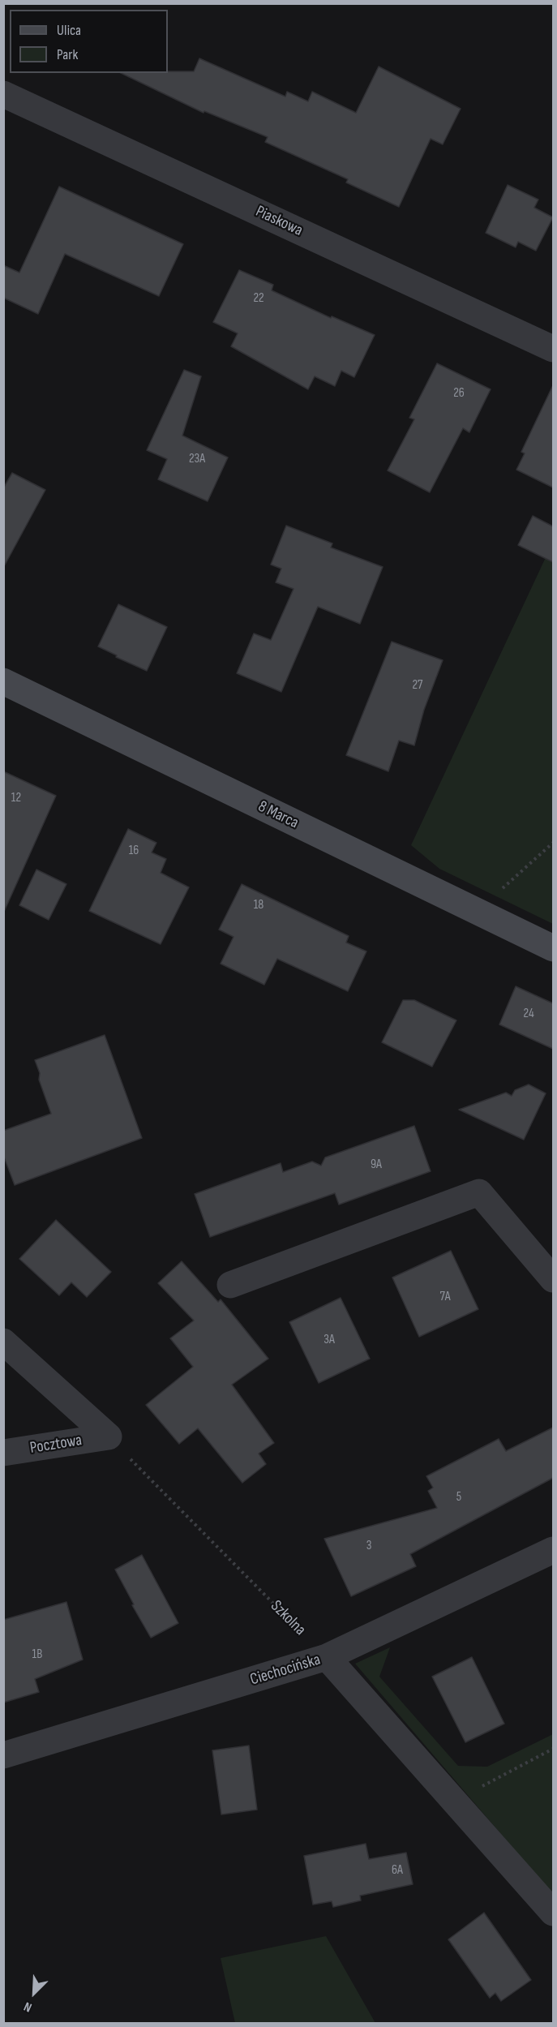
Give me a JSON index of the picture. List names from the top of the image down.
{
  "streets": {
    "street": [
      "Piaskowa",
      "8 Marca",
      "Pocztowa",
      "Ciechocińska"
    ],
    "path": ["Szkolna"]
  },
  "crossings": [
    ["Pocztowa", "Szkolna"],
    ["Szkolna", "Ciechocińska"]
  ],
  "house_numbers": [
    "22",
    "26",
    "23A",
    "27",
    "12",
    "16",
    "18",
    "24",
    "9A",
    "7A",
    "3A",
    "5",
    "3",
    "1B",
    "6A"
  ],
  "legend": ["Ulica", "Park"],
  "north": "bottom left"
}
